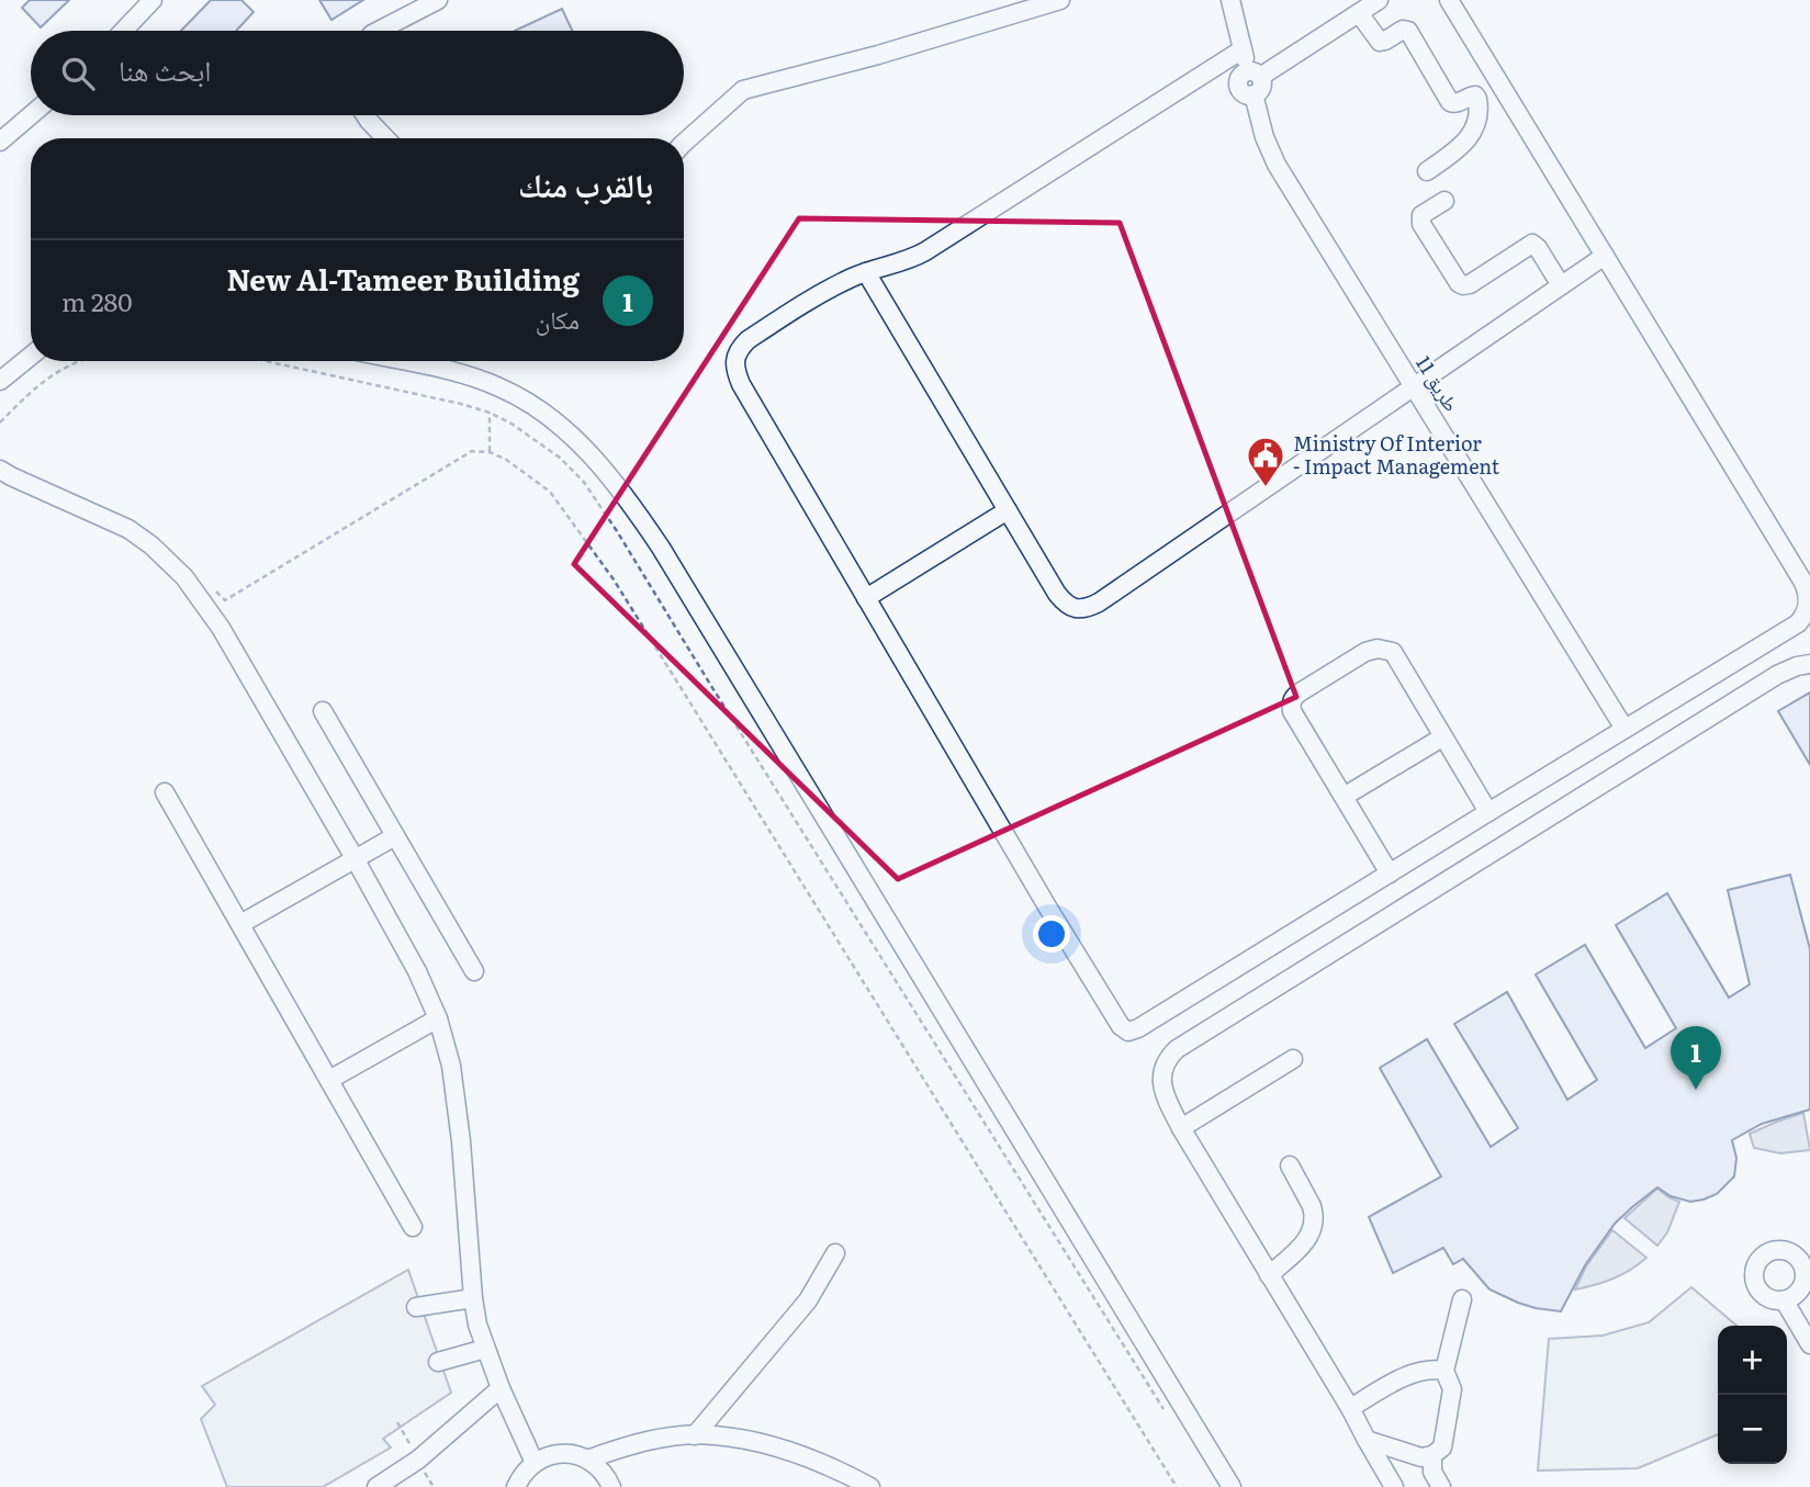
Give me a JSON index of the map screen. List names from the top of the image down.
{
  "streets": {
    "street": ["طريق 11"]
  },
  "places": {
    "public building": ["Ministry Of Interior - Impact Management"]
  },
  "page": {
    "search": "ابحث هنا",
    "heading": "بالقرب منك",
    "list": [
      {
        "mark": "1",
        "name": "New Al-Tameer Building",
        "note": "مكان",
        "value": "280 m"
      }
    ],
    "pins": "1",
    "map_buttons": ["+", "−"]
  }
}
